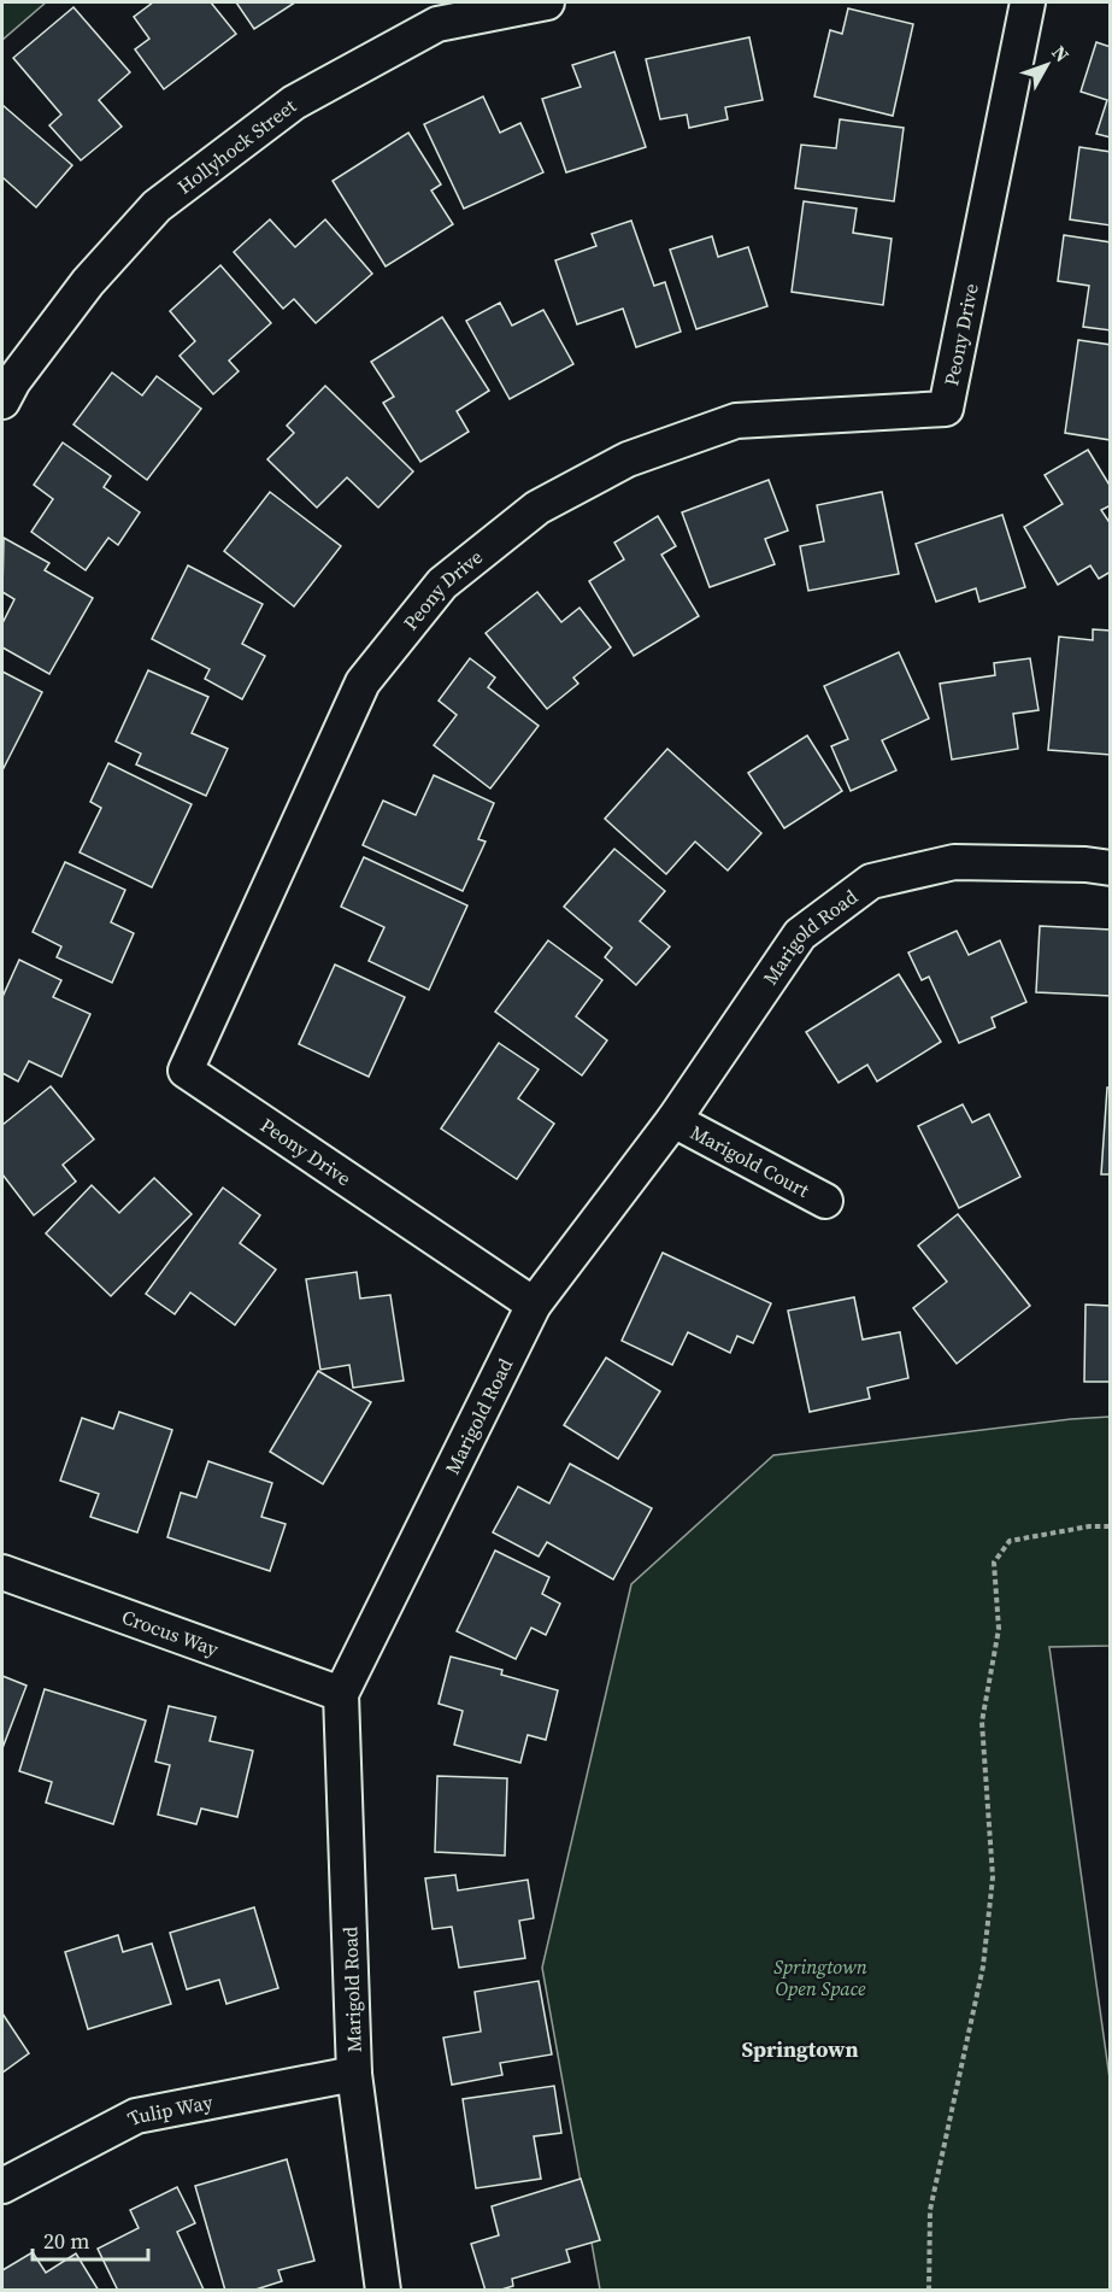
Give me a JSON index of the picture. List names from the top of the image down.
{
  "streets": {
    "street": [
      "Hollyhock Street",
      "Peony Drive",
      "Marigold Road",
      "Marigold Court",
      "Crocus Way",
      "Tulip Way"
    ]
  },
  "crossings": [
    ["Peony Drive", "Marigold Road"],
    ["Marigold Road", "Marigold Court"],
    ["Marigold Road", "Crocus Way"],
    ["Marigold Road", "Tulip Way"]
  ],
  "districts": ["Springtown"],
  "parks": ["Springtown Open Space"],
  "scale_bar": "20 m",
  "north": "top right"
}
